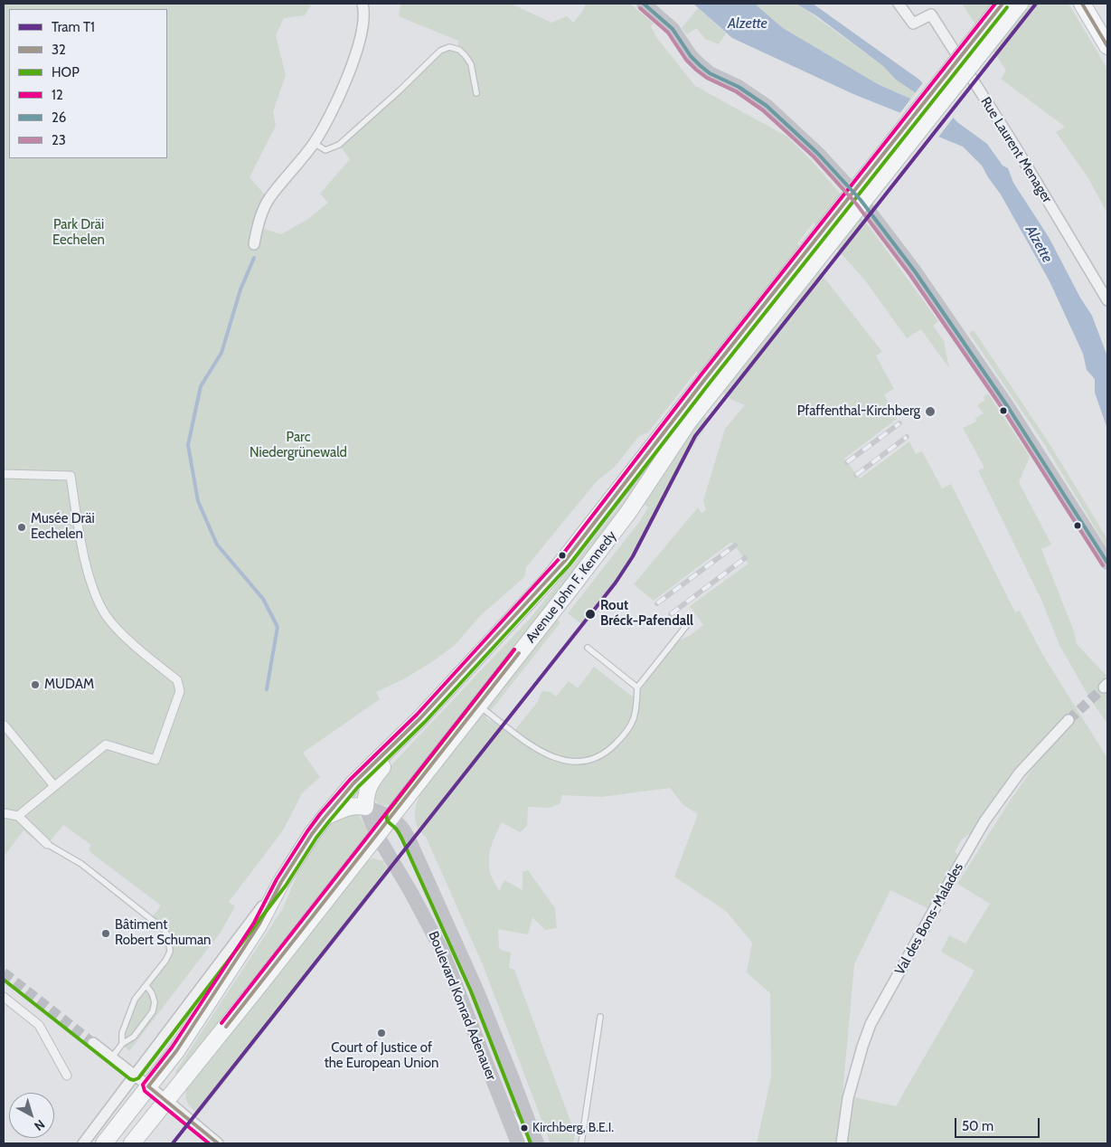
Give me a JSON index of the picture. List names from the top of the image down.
{
  "streets": {
    "main road": ["Avenue John F. Kennedy", "Boulevard Konrad Adenauer"],
    "street": ["Rue Laurent Menager", "Val des Bons-Malades"]
  },
  "crossings": [
    ["Avenue John F. Kennedy", "Boulevard Konrad Adenauer"]
  ],
  "water": ["Alzette"],
  "parks": ["Park Dräi Eechelen", "Parc Niedergrünewald"],
  "places": [
    "Pfaffenthal-Kirchberg",
    "Musée Dräi Eechelen",
    "Rout Bréck-Pafendall",
    "MUDAM",
    "Bâtiment Robert Schuman",
    "Court of Justice of the European Union",
    "Kirchberg, B.E.I."
  ],
  "lines": [
    "tram line T1",
    "transit line 32",
    "transit line 12",
    "transit line 26",
    "transit line HOP",
    "transit line 23"
  ],
  "legend": [
    "Tram T1",
    "32",
    "HOP",
    "12",
    "26",
    "23"
  ],
  "scale_bar": "50 m",
  "north": "bottom right"
}
